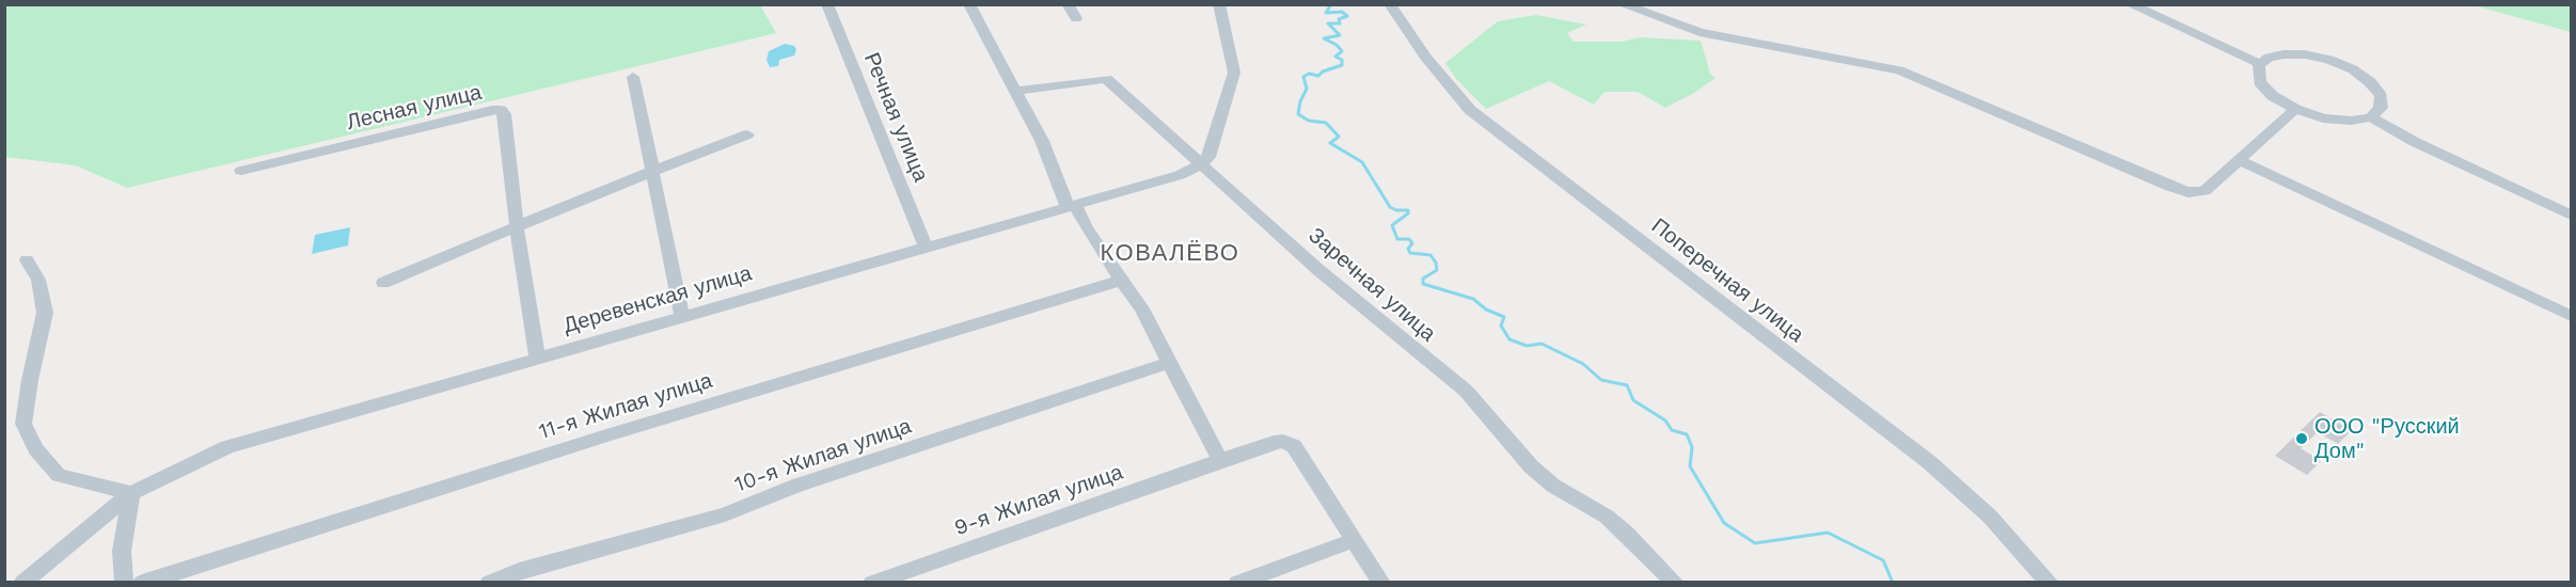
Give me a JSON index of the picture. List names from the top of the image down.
{
  "streets": {
    "street": [
      "Лесная улица",
      "Речная улица",
      "Поперечная улица",
      "Заречная улица",
      "Деревенская улица",
      "11-я Жилая улица",
      "10-я Жилая улица",
      "9-я Жилая улица"
    ]
  },
  "crossings": [
    ["Лесная улица", "Деревенская улица"],
    ["Речная улица", "Деревенская улица"],
    ["Заречная улица", "Деревенская улица"]
  ],
  "districts": ["КОВАЛЁВО"],
  "places": ["ООО \"Русский Дом\""]
}
